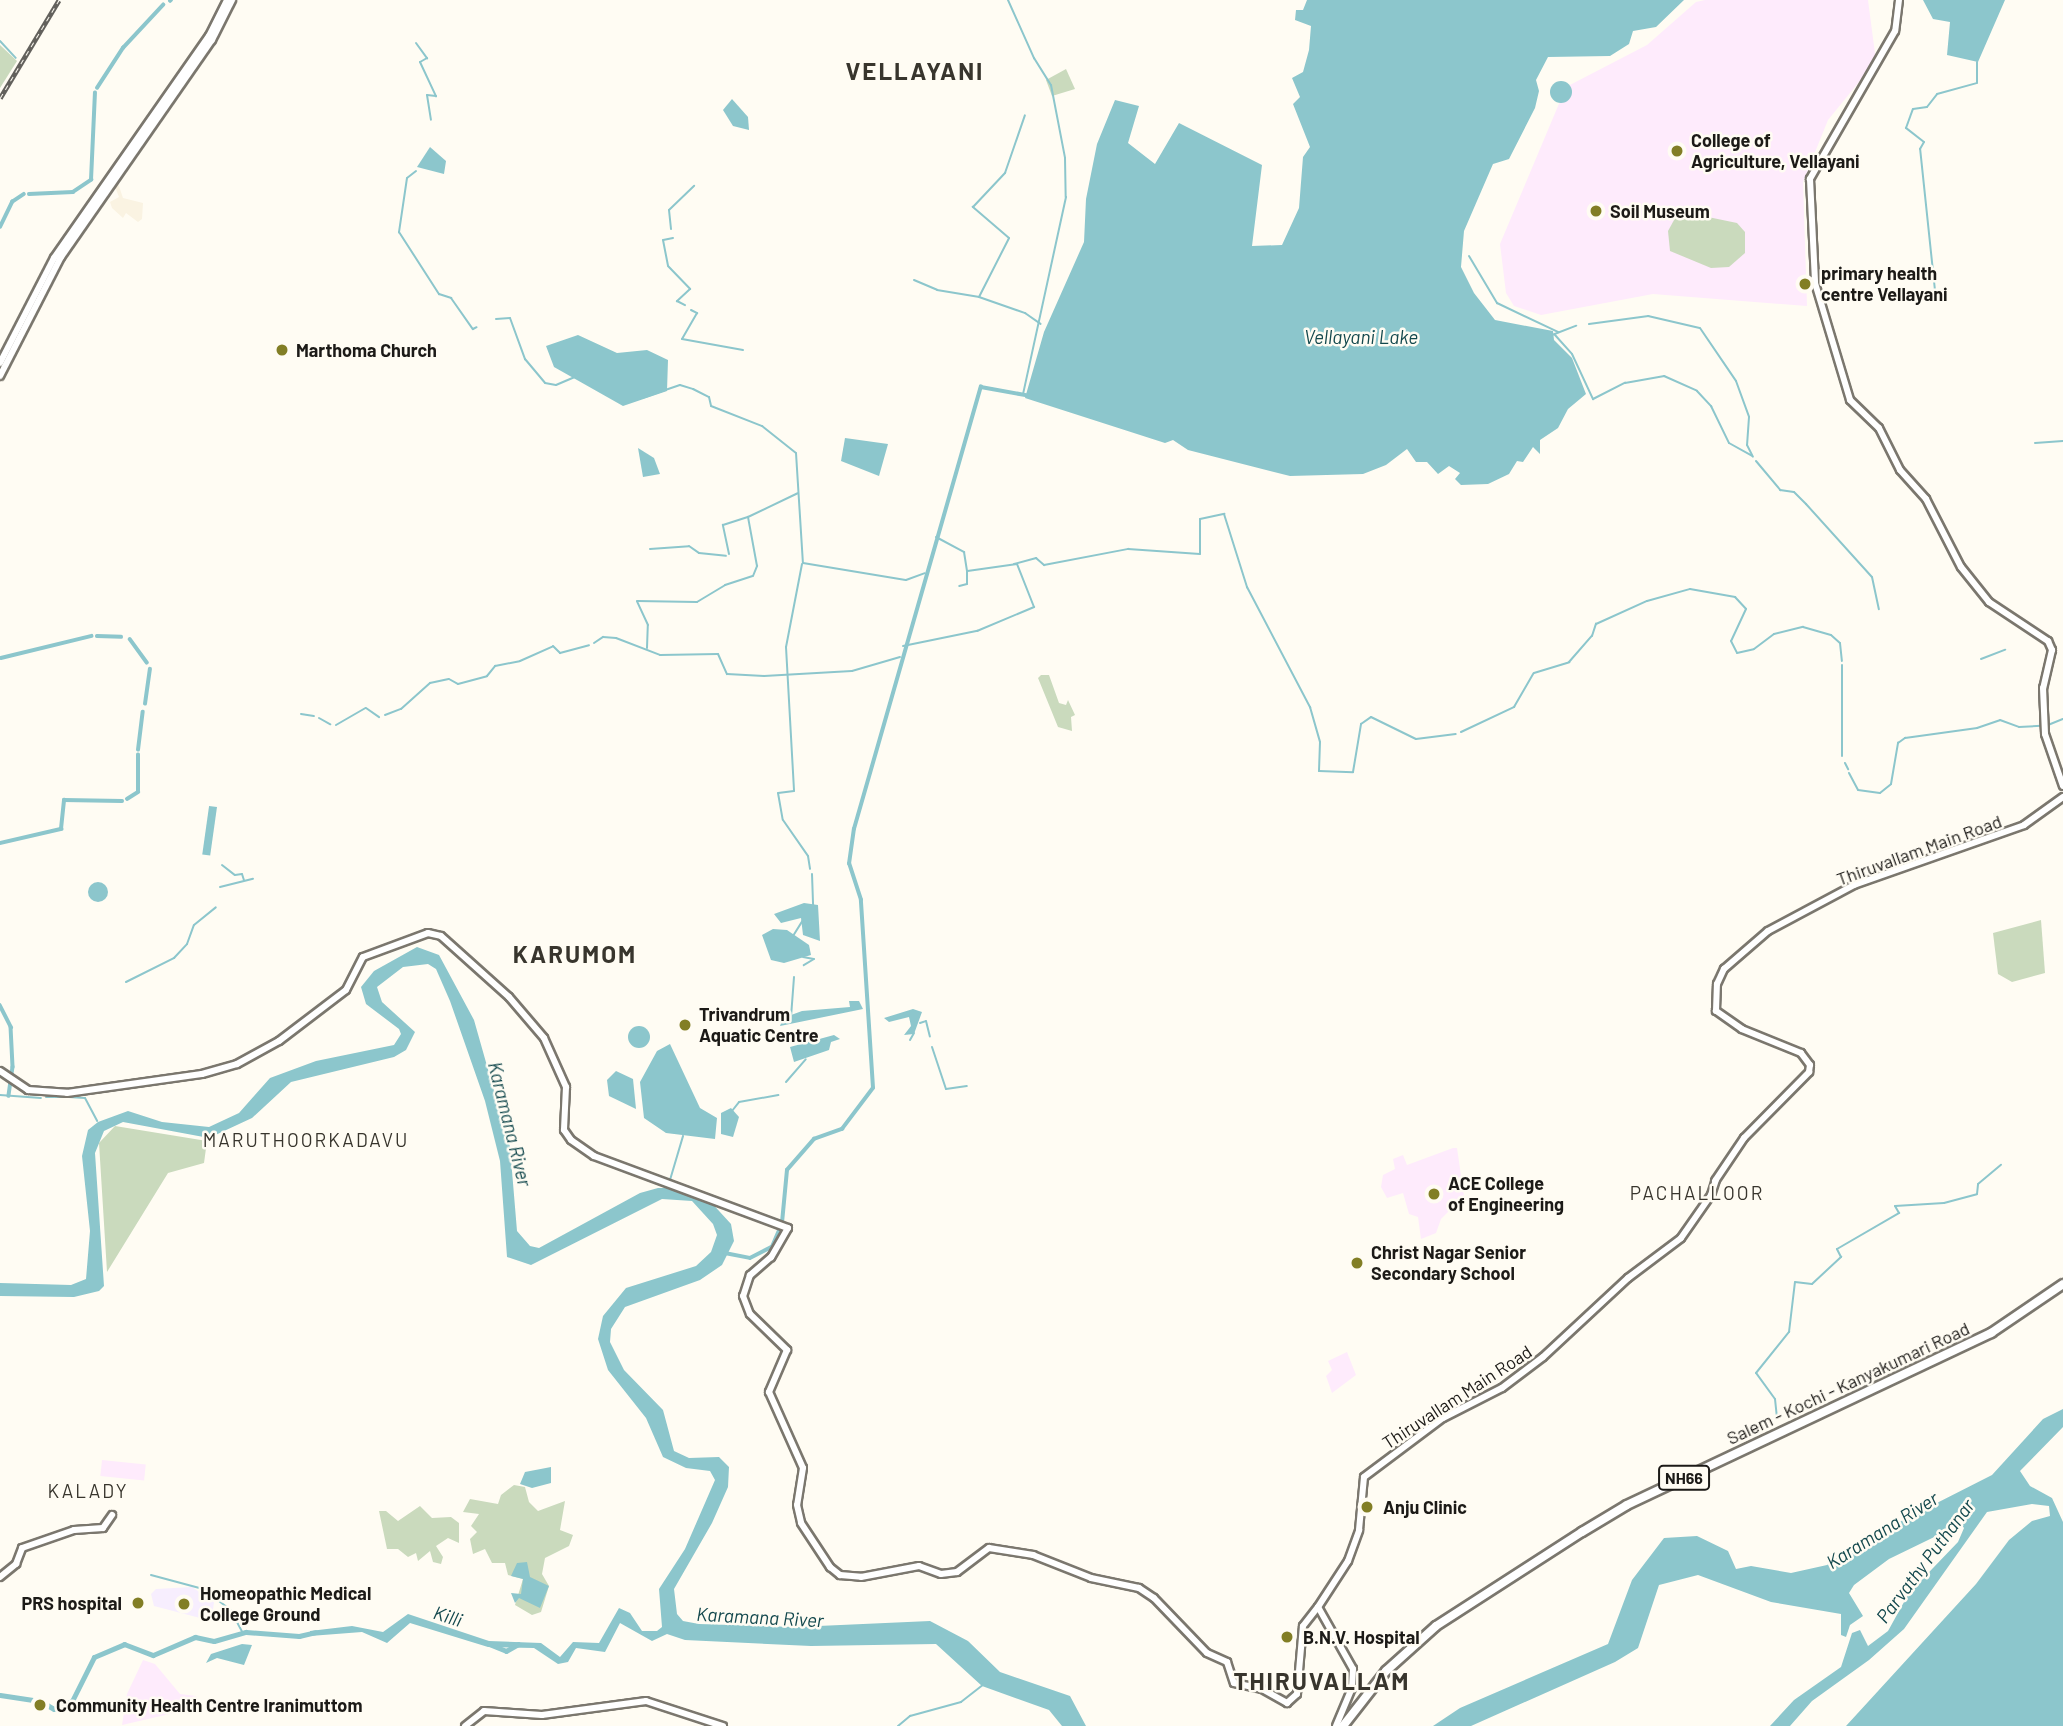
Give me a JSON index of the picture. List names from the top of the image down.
{
  "streets": {
    "highway": ["Salem - Kochi - Kanyakumari Road", "NH66"],
    "main road": ["Thiruvallam Main Road"]
  },
  "districts": [
    "VELLAYANI",
    "KARUMOM",
    "MARUTHOORKADAVU",
    "PACHALLOOR",
    "KALADY",
    "THIRUVALLAM"
  ],
  "water": [
    "Vellayani Lake",
    "Karamana River",
    "Parvathy Puthanar",
    "Killi"
  ],
  "places": [
    "College of Agriculture, Vellayani",
    "Soil Museum",
    "primary health centre Vellayani",
    "Marthoma Church",
    "Trivandrum Aquatic Centre",
    "ACE College of Engineering",
    "Christ Nagar Senior Secondary School",
    "Anju Clinic",
    "PRS hospital",
    "Homeopathic Medical College Ground",
    "B.N.V. Hospital",
    "Community Health Centre Iranimuttom"
  ]
}
